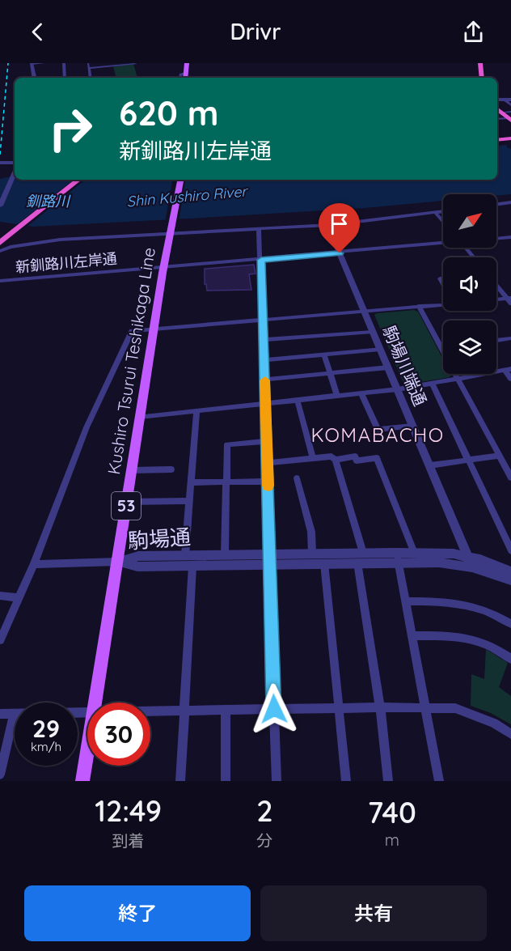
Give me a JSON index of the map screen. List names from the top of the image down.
{
  "streets": {
    "main road": ["Kushiro Tsurui Teshikaga Line", "53"],
    "street": ["新釧路川左岸通", "駒場川端通", "駒場通"]
  },
  "crossings": [
    ["新釧路川左岸通", "Kushiro Tsurui Teshikaga Line"],
    ["新釧路川左岸通", "駒場川端通"],
    ["Kushiro Tsurui Teshikaga Line", "駒場通"],
    ["駒場川端通", "駒場通"]
  ],
  "districts": ["KOMABACHO"],
  "water": ["Shin Kushiro River", "釧路川"],
  "north": "top right",
  "page": {
    "header": "Drivr",
    "turn": ["620 m", "新釧路川左岸通"],
    "speed": "29 km/h",
    "limit": "30",
    "eta": [
      "12:49",
      "到着",
      "2",
      "分",
      "740",
      "m"
    ],
    "buttons": ["終了", "共有"]
  }
}
